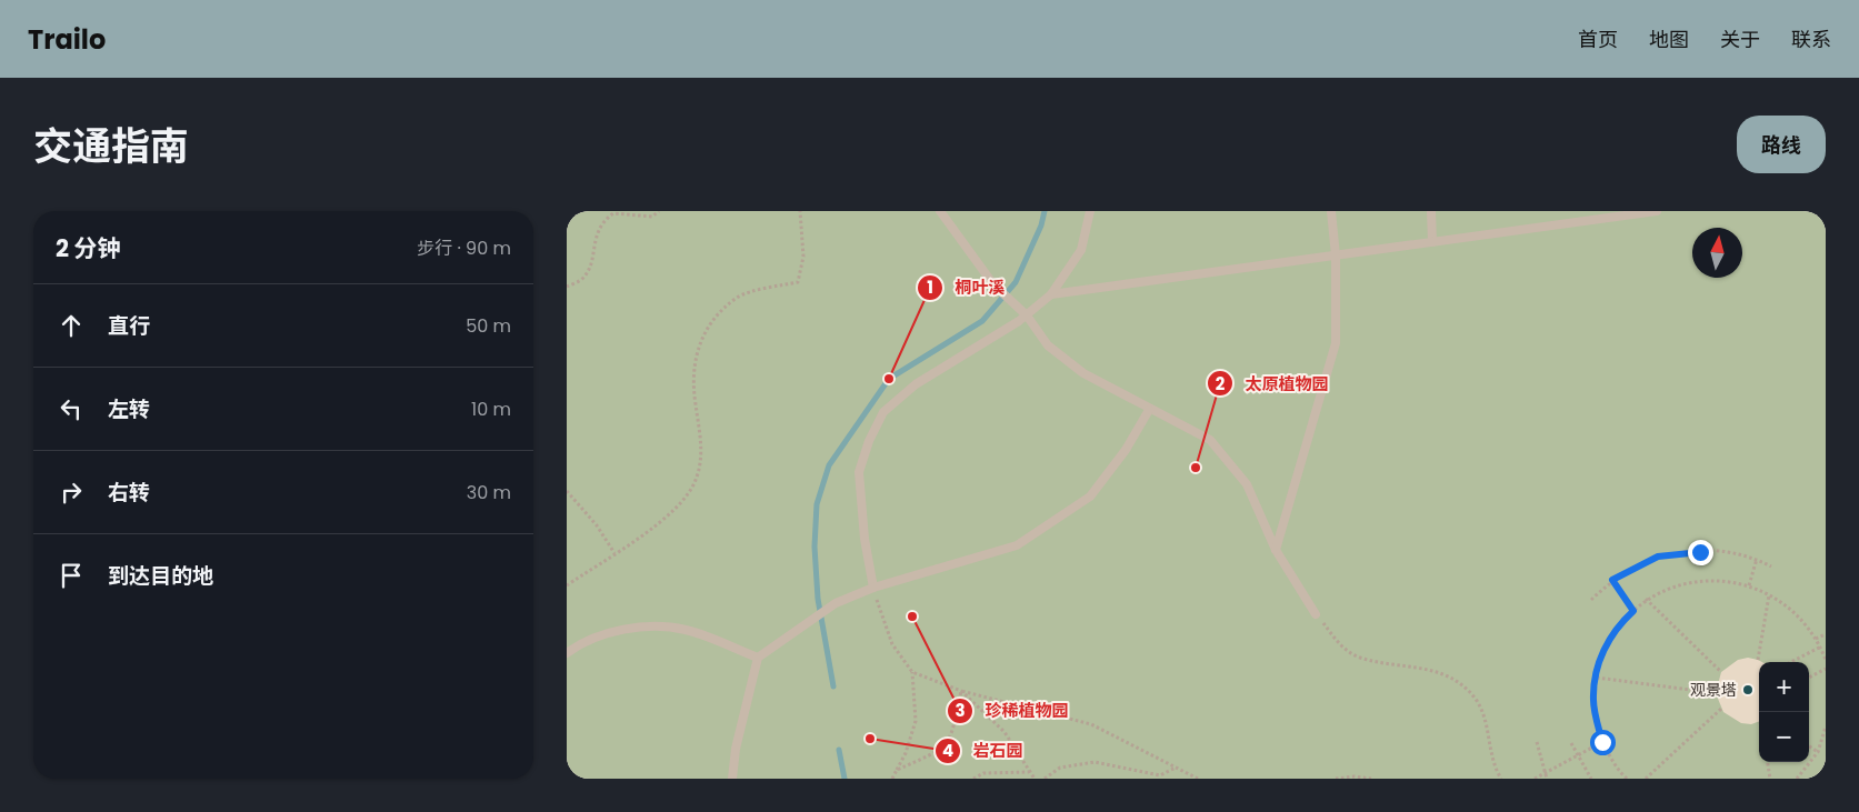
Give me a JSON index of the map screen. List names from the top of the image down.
{
  "places": [
    "桐叶溪",
    "太原植物园",
    "珍稀植物园",
    "观景塔",
    "岩石园"
  ],
  "north": "top",
  "page": {
    "header": "Trailo",
    "nav": [
      "首页",
      "地图",
      "关于",
      "联系"
    ],
    "title": "交通指南",
    "buttons": "路线",
    "heading": ["2 分钟", "步行 · 90 m"],
    "list": [
      ["直行", "50 m"],
      ["左转", "10 m"],
      ["右转", "30 m"],
      "到达目的地"
    ],
    "map_buttons": ["+", "−"]
  }
}
